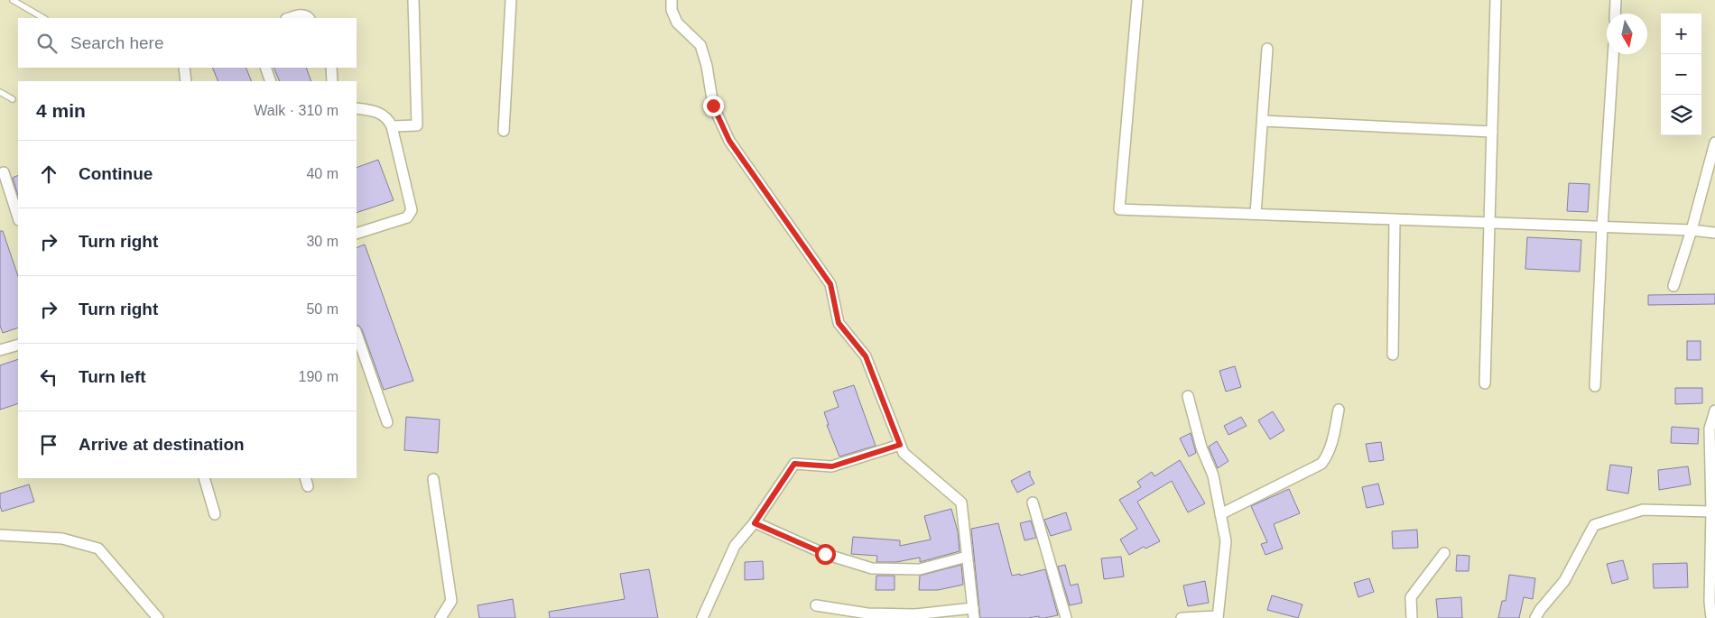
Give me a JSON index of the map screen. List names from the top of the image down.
{
  "north": "bottom",
  "page": {
    "map_buttons": ["+", "−"],
    "search": "Search here",
    "heading": ["4 min", "Walk · 310 m"],
    "list": [
      ["Continue", "40 m"],
      ["Turn right", "30 m"],
      ["Turn right", "50 m"],
      ["Turn left", "190 m"],
      "Arrive at destination"
    ]
  }
}
